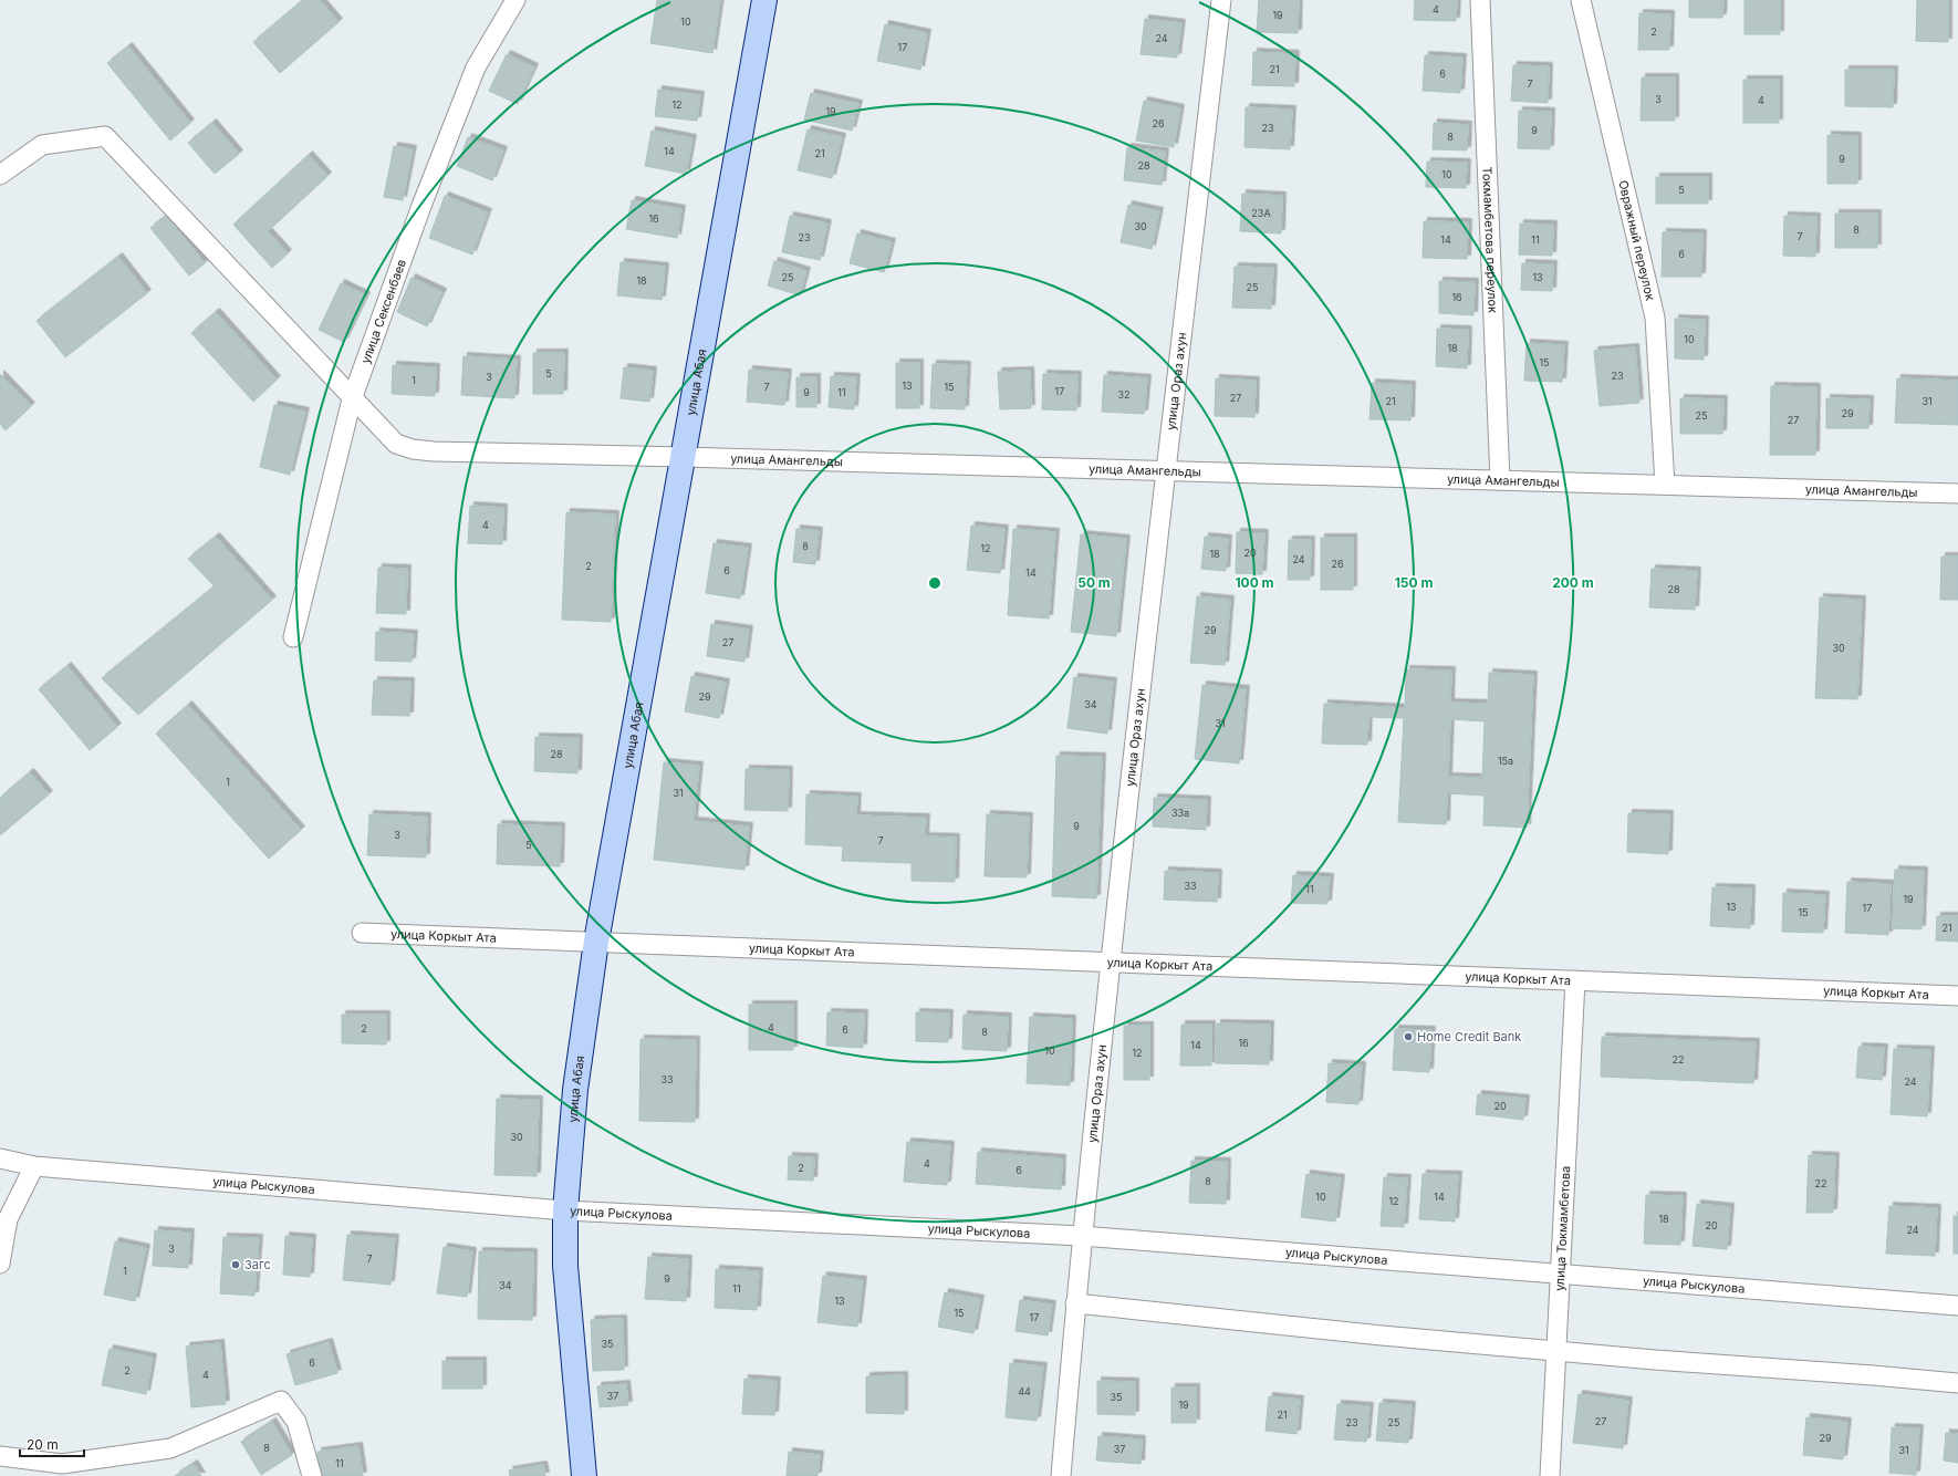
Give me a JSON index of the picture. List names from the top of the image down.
{
  "streets": {
    "street": [
      "Токмамбетова переулок",
      "Овражный переулок",
      "улица Сексенбаев",
      "улица Абая",
      "улица Ораз ахун",
      "улица Амангельды",
      "улица Коркыт Ата",
      "улица Рыскулова",
      "улица Токмамбетова"
    ]
  },
  "crossings": [
    ["Токмамбетова переулок", "улица Амангельды"],
    ["Овражный переулок", "улица Амангельды"],
    ["улица Сексенбаев", "улица Амангельды"],
    ["улица Абая", "улица Амангельды"],
    ["улица Абая", "улица Коркыт Ата"],
    ["улица Абая", "улица Рыскулова"],
    ["улица Ораз ахун", "улица Амангельды"],
    ["улица Ораз ахун", "улица Коркыт Ата"],
    ["улица Ораз ахун", "улица Рыскулова"],
    ["улица Коркыт Ата", "улица Токмамбетова"],
    ["улица Рыскулова", "улица Токмамбетова"]
  ],
  "places": ["Home Credit Bank", "Загс"],
  "house_numbers": [
    "4",
    "19",
    "10",
    "2",
    "24",
    "17",
    "21",
    "6",
    "7",
    "3",
    "4",
    "12",
    "19",
    "26",
    "23",
    "9",
    "8",
    "14",
    "21",
    "9",
    "28",
    "10",
    "5",
    "23А",
    "16",
    "30",
    "8",
    "7",
    "23",
    "14",
    "11",
    "6",
    "25",
    "13",
    "18",
    "25",
    "16",
    "10",
    "18",
    "15",
    "5",
    "23",
    "3",
    "1",
    "13",
    "7",
    "15",
    "17",
    "9",
    "11",
    "32",
    "27",
    "21",
    "31",
    "29",
    "25",
    "27",
    "4",
    "8",
    "12",
    "20",
    "18",
    "24",
    "26",
    "2",
    "6",
    "14",
    "28",
    "29",
    "27",
    "30",
    "29",
    "34",
    "31",
    "28",
    "15а",
    "1",
    "31",
    "33а",
    "9",
    "3",
    "7",
    "5",
    "33",
    "11",
    "19",
    "13",
    "17",
    "15",
    "21",
    "4",
    "2",
    "6",
    "8",
    "16",
    "14",
    "10",
    "12",
    "22",
    "33",
    "24",
    "20",
    "30",
    "4",
    "2",
    "6",
    "8",
    "22",
    "10",
    "14",
    "12",
    "18",
    "20",
    "24",
    "3",
    "7",
    "1",
    "9",
    "34",
    "11",
    "13",
    "15",
    "17",
    "35",
    "6",
    "2",
    "4",
    "44",
    "37",
    "35",
    "19",
    "21",
    "27",
    "23",
    "25",
    "29",
    "8",
    "37",
    "31",
    "11"
  ],
  "scale_bar": "20 m",
  "rings": [
    "50 m",
    "100 m",
    "150 m",
    "200 m"
  ]
}
